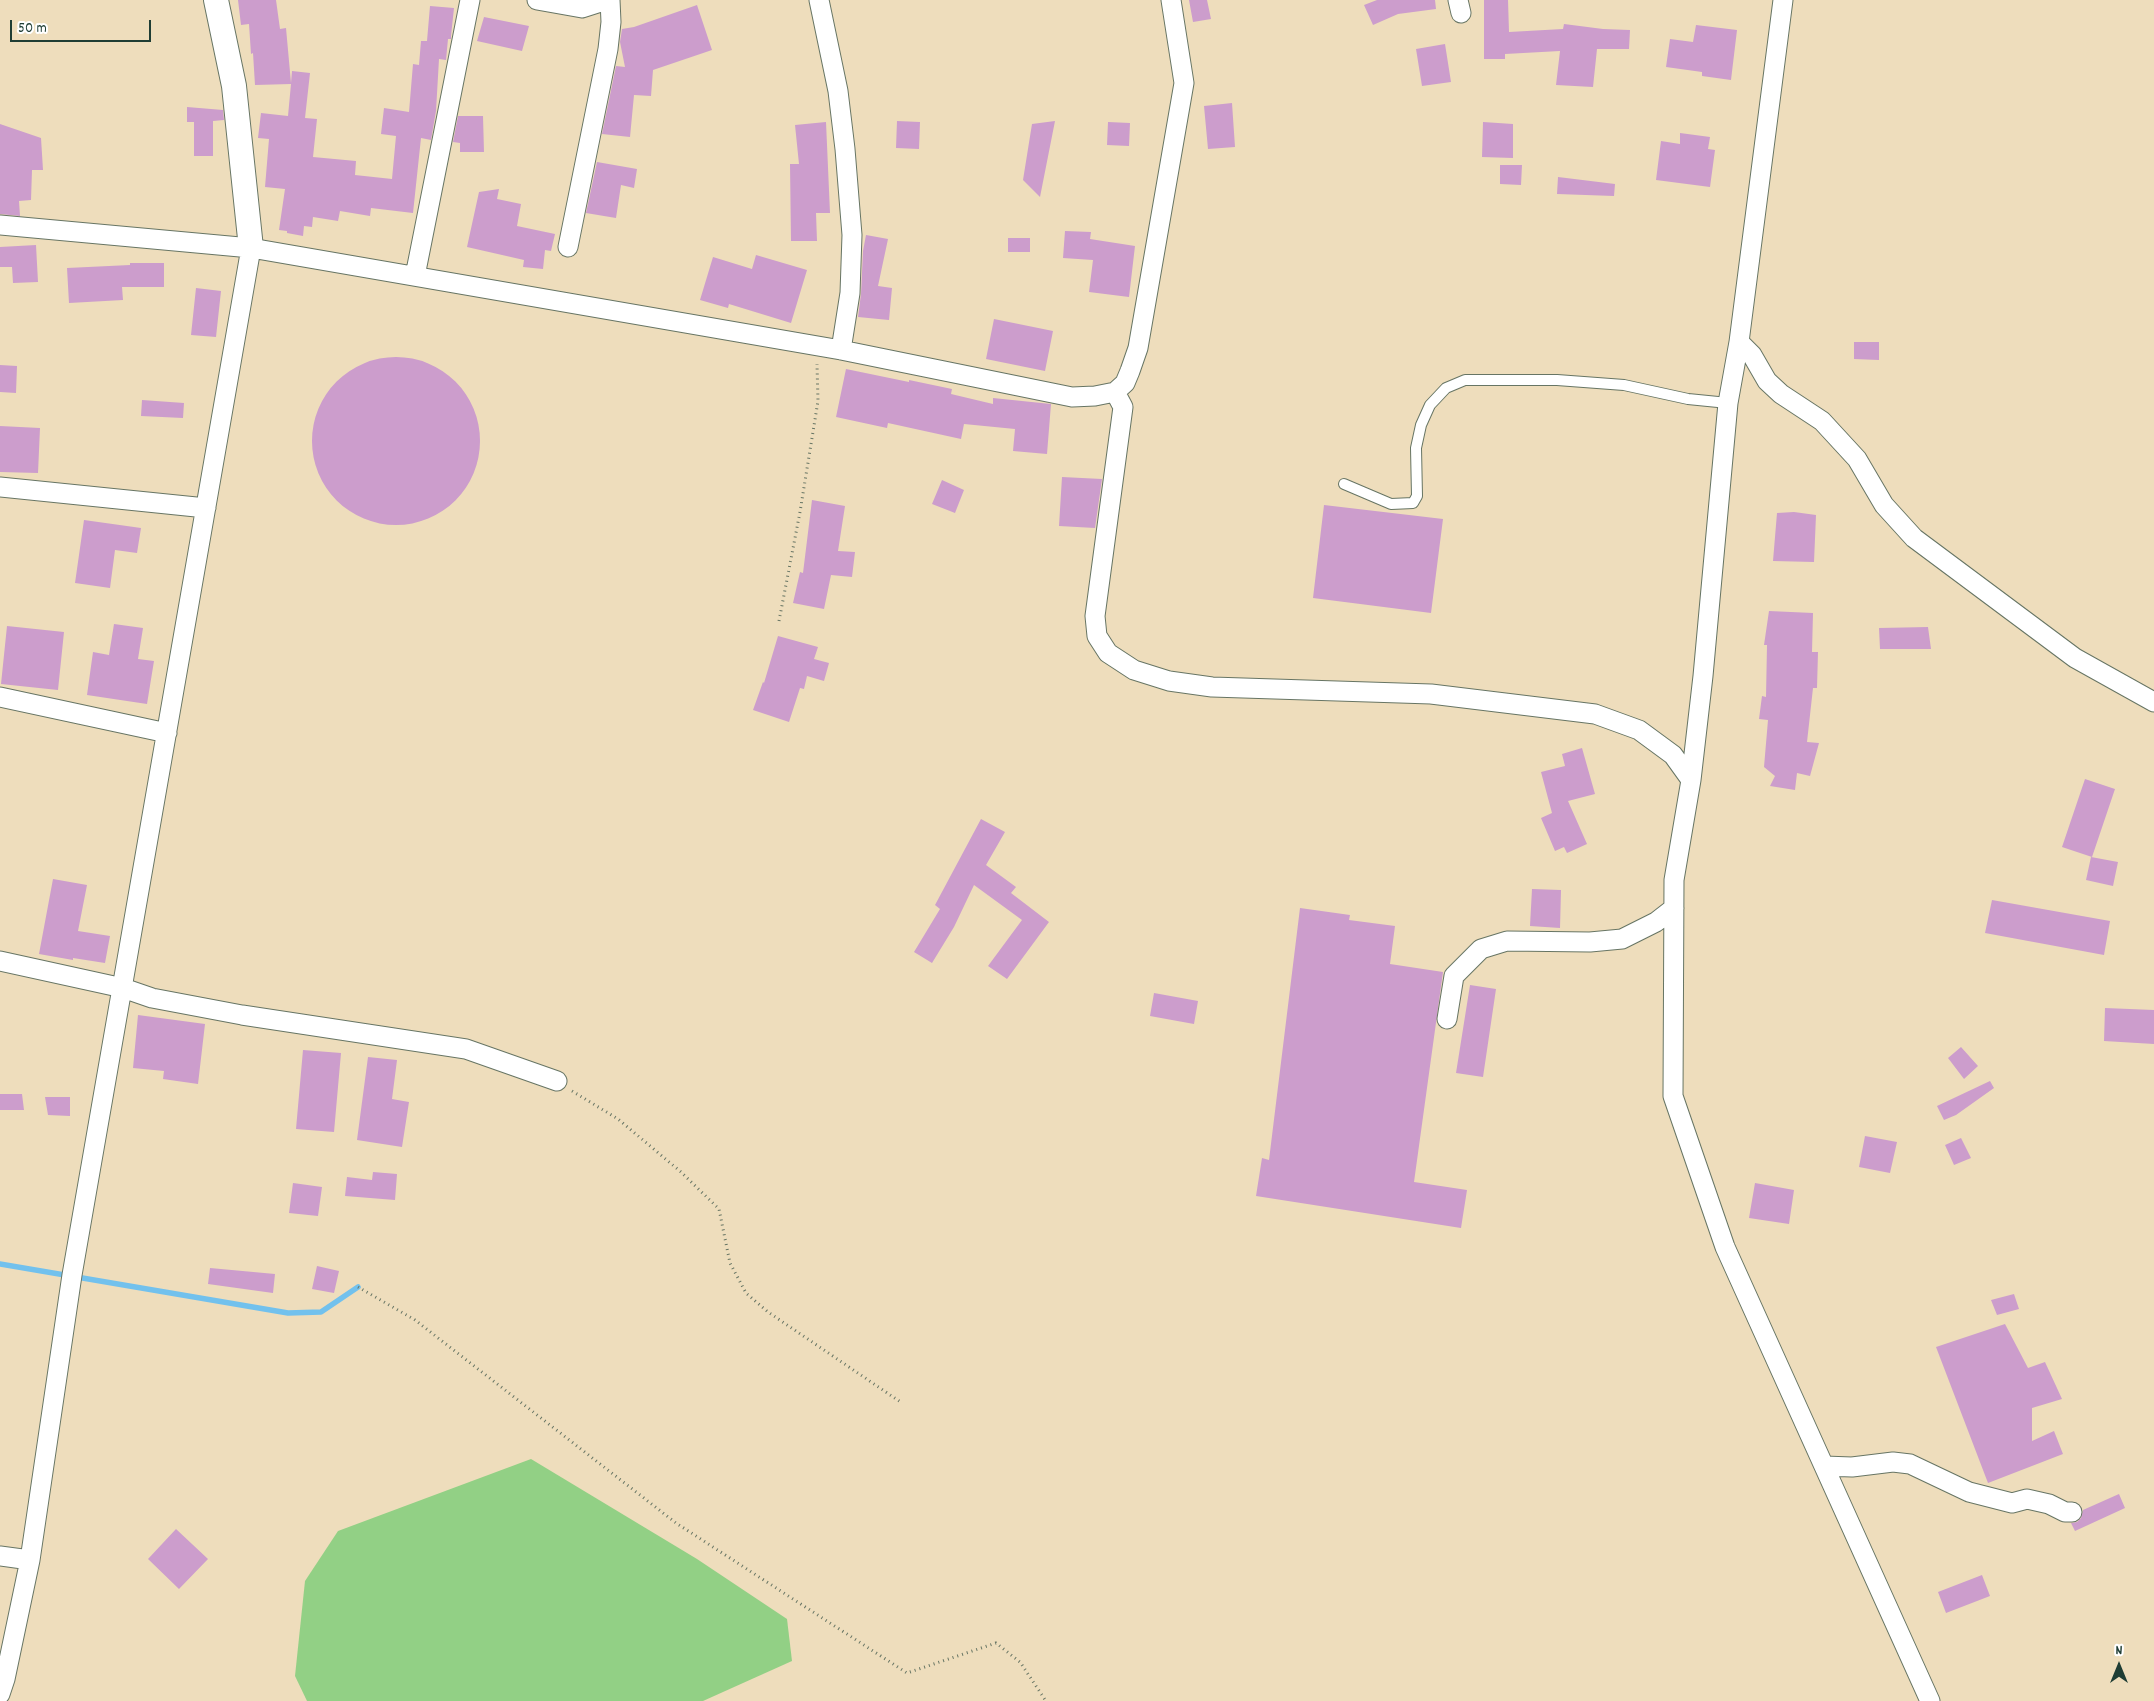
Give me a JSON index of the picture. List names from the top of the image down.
{
  "scale_bar": "50 m",
  "north": "top"
}
